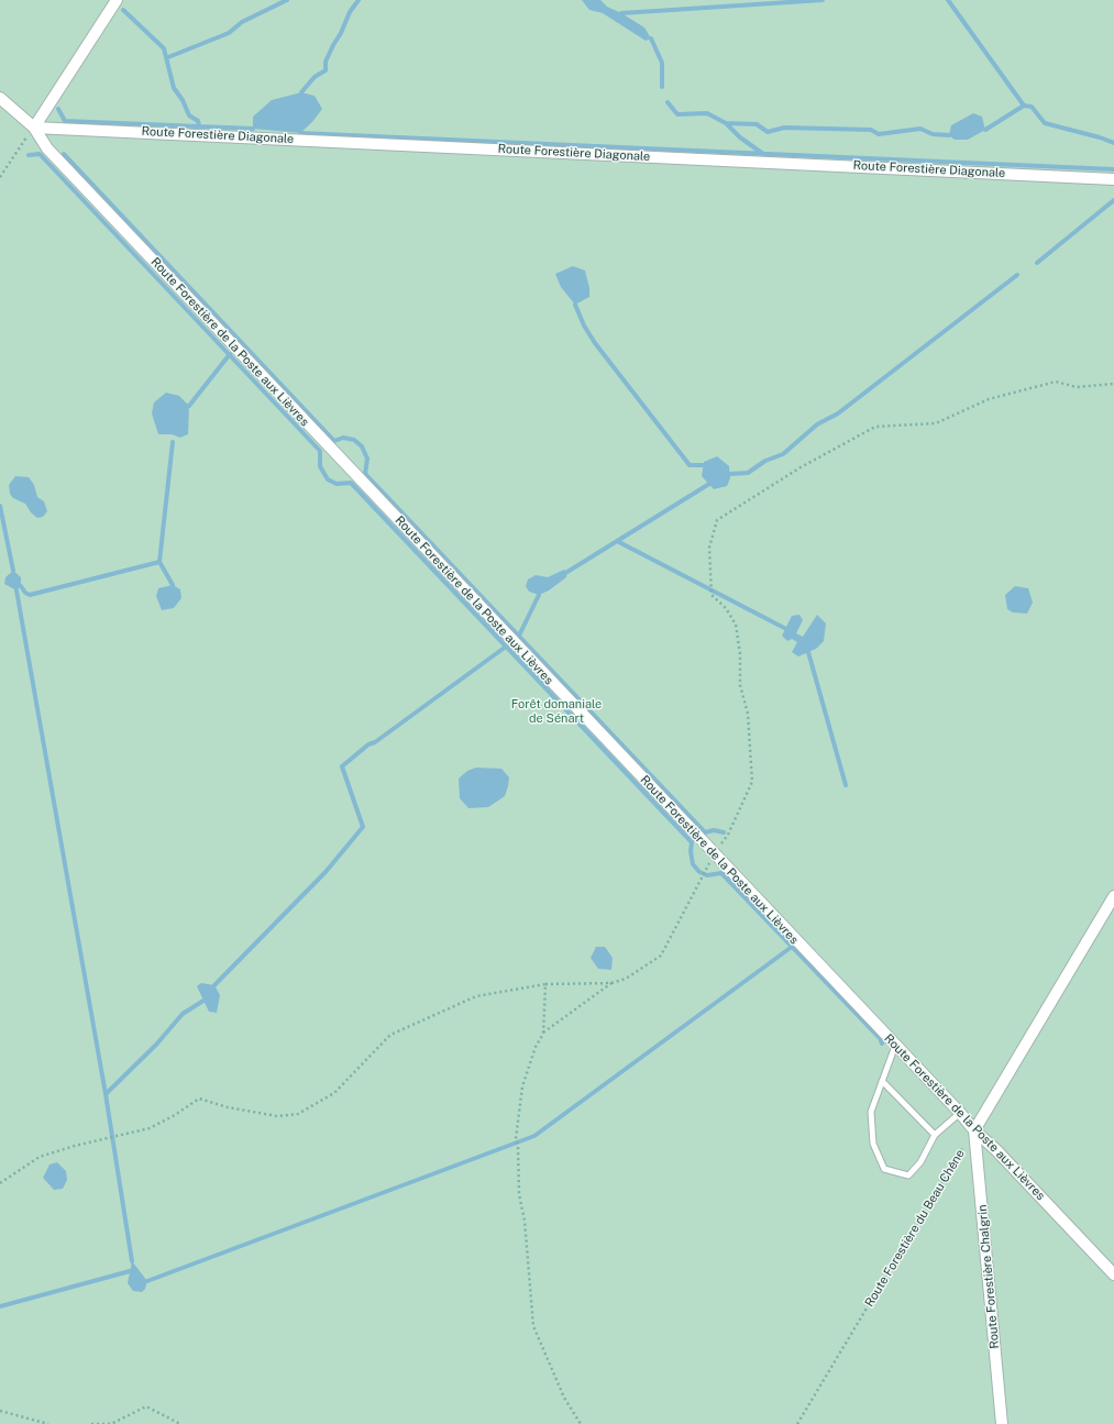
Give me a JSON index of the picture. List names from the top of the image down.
{
  "streets": {
    "street": ["Route Forestière Diagonale", "Route Forestière de la Poste aux Lièvres", "Route Forestière Chalgrin"],
    "path": ["Route Forestière du Beau Chêne"]
  },
  "crossings": [
    ["Route Forestière Diagonale", "Route Forestière de la Poste aux Lièvres"],
    ["Route Forestière de la Poste aux Lièvres", "Route Forestière du Beau Chêne"],
    ["Route Forestière de la Poste aux Lièvres", "Route Forestière Chalgrin"],
    ["Route Forestière du Beau Chêne", "Route Forestière Chalgrin"]
  ],
  "parks": ["Forêt domaniale de Sénart"]
}
